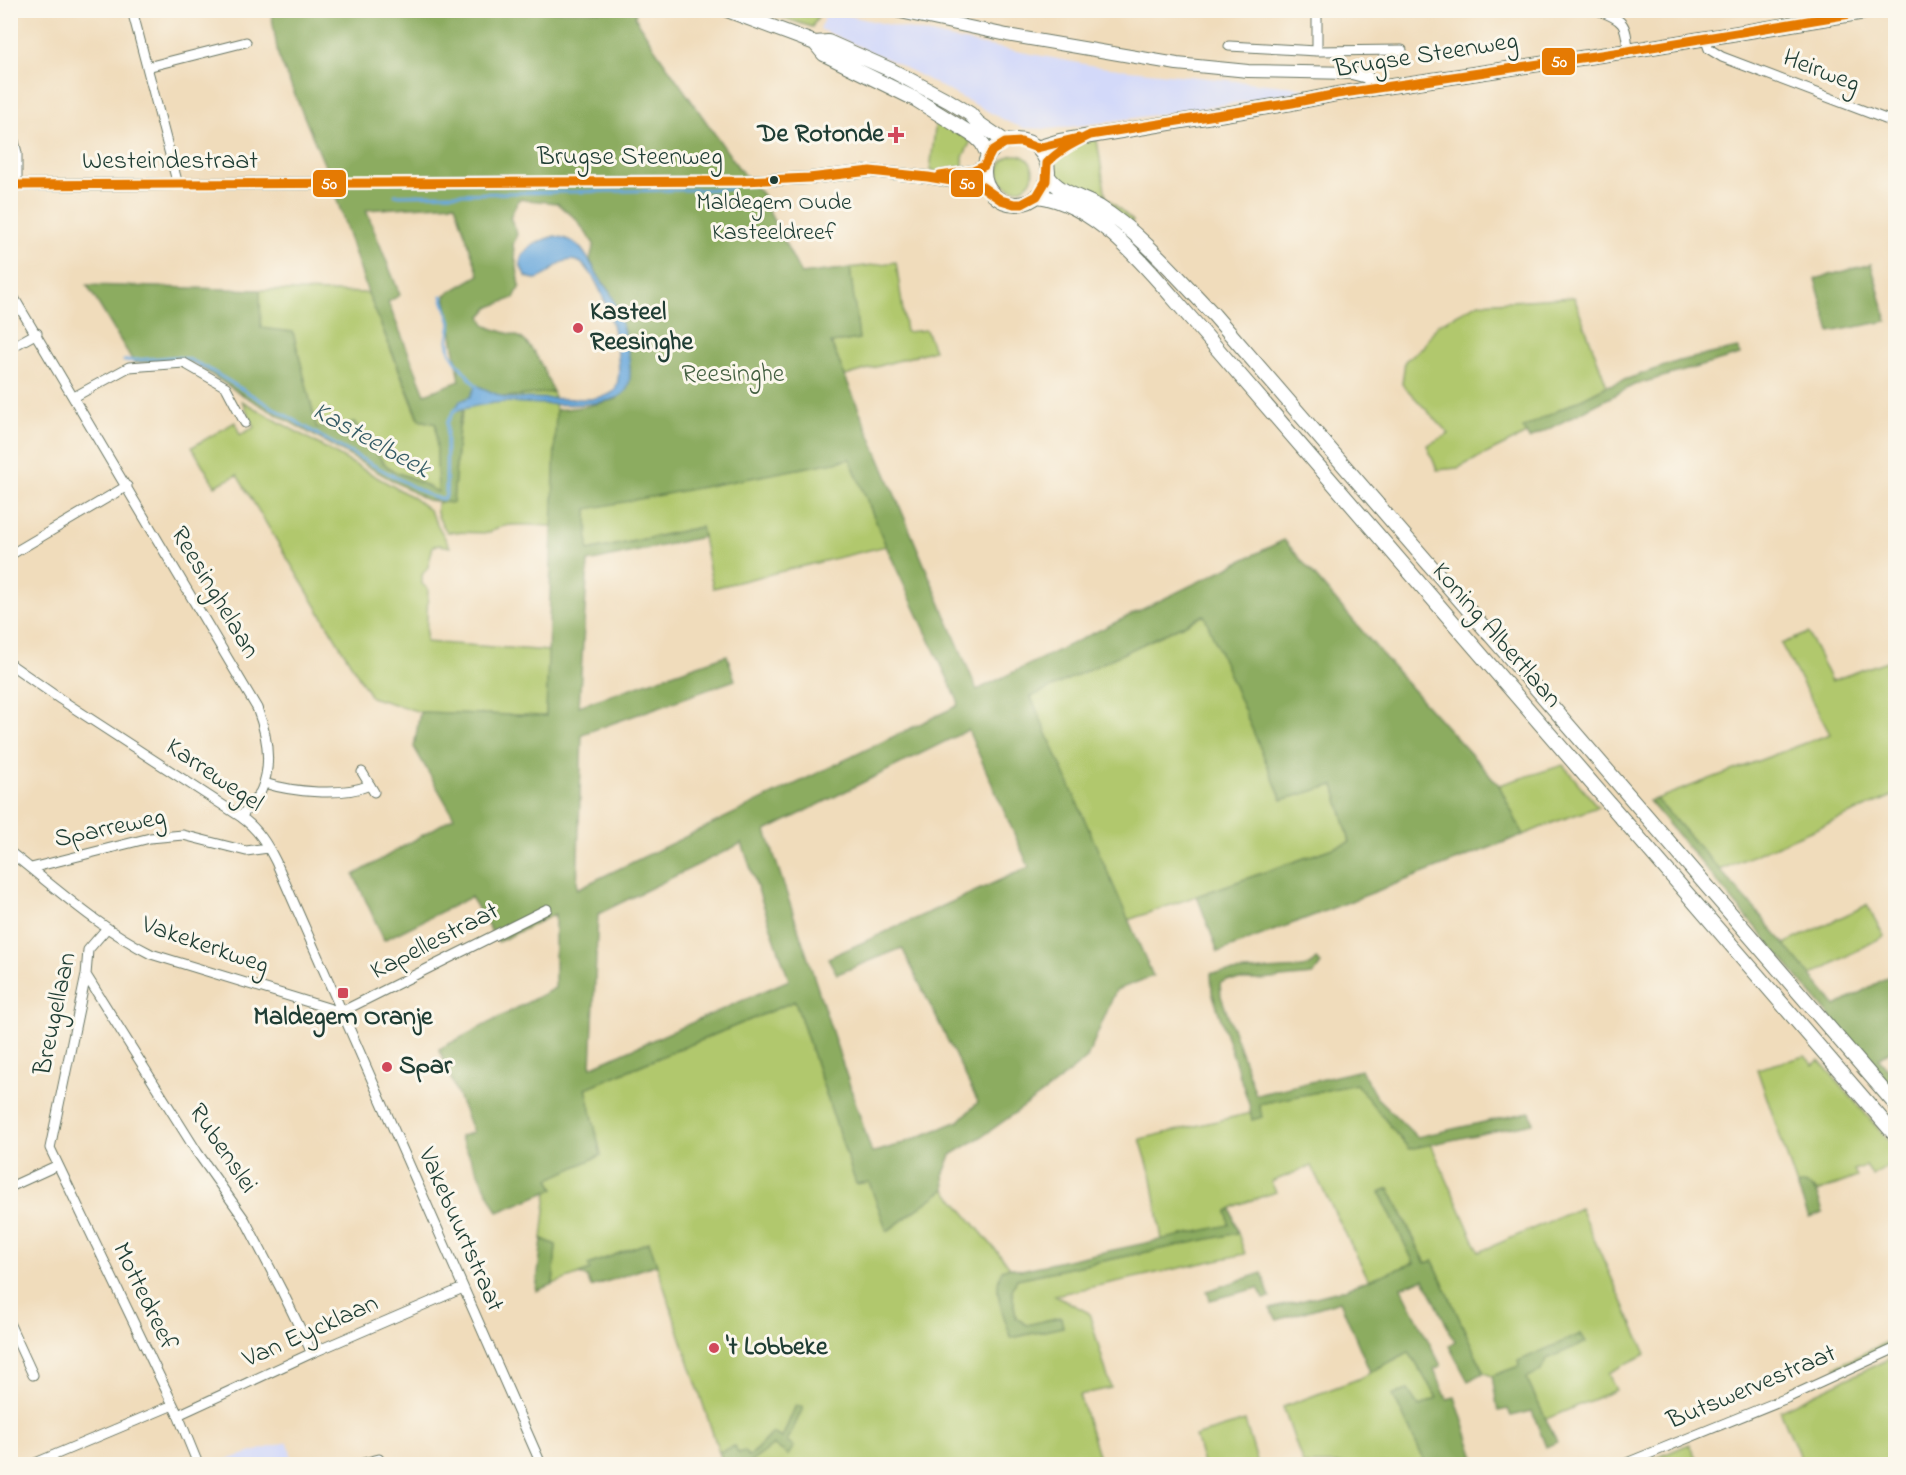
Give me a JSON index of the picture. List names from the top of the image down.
{
  "streets": {
    "main road": ["Brugse Steenweg", "Koning Albertlaan"],
    "street": [
      "Heirweg",
      "Westeindestraat",
      "Reesinghelaan",
      "Karrewegel",
      "Sparreweg",
      "Kapellestraat",
      "Vakekerkweg",
      "Breugellaan",
      "Rubenslei",
      "Vakebuurtstraat",
      "Mottedreef",
      "Van Eycklaan",
      "Butswervestraat"
    ]
  },
  "crossings": [
    ["Brugse Steenweg", "Heirweg"],
    ["Brugse Steenweg", "Westeindestraat"],
    ["Brugse Steenweg", "Koning Albertlaan"],
    ["Reesinghelaan", "Karrewegel"],
    ["Karrewegel", "Sparreweg"],
    ["Karrewegel", "Kapellestraat"],
    ["Karrewegel", "Vakekerkweg"],
    ["Karrewegel", "Vakebuurtstraat"],
    ["Sparreweg", "Vakekerkweg"],
    ["Kapellestraat", "Vakekerkweg"],
    ["Kapellestraat", "Vakebuurtstraat"],
    ["Vakekerkweg", "Breugellaan"],
    ["Vakekerkweg", "Vakebuurtstraat"],
    ["Breugellaan", "Rubenslei"],
    ["Breugellaan", "Mottedreef"],
    ["Rubenslei", "Van Eycklaan"],
    ["Vakebuurtstraat", "Van Eycklaan"],
    ["Mottedreef", "Van Eycklaan"]
  ],
  "water": ["Kasteelbeek"],
  "parks": ["Reesinghe"],
  "places": {
    "health": ["De Rotonde"],
    "other": [
      "Maldegem Oude Kasteeldreef",
      "Kasteel Reesinghe",
      "Spar",
      "'t Lobbeke"
    ],
    "transit": ["Maldegem Oranje"]
  },
  "lines": ["transit line 50"]
}
